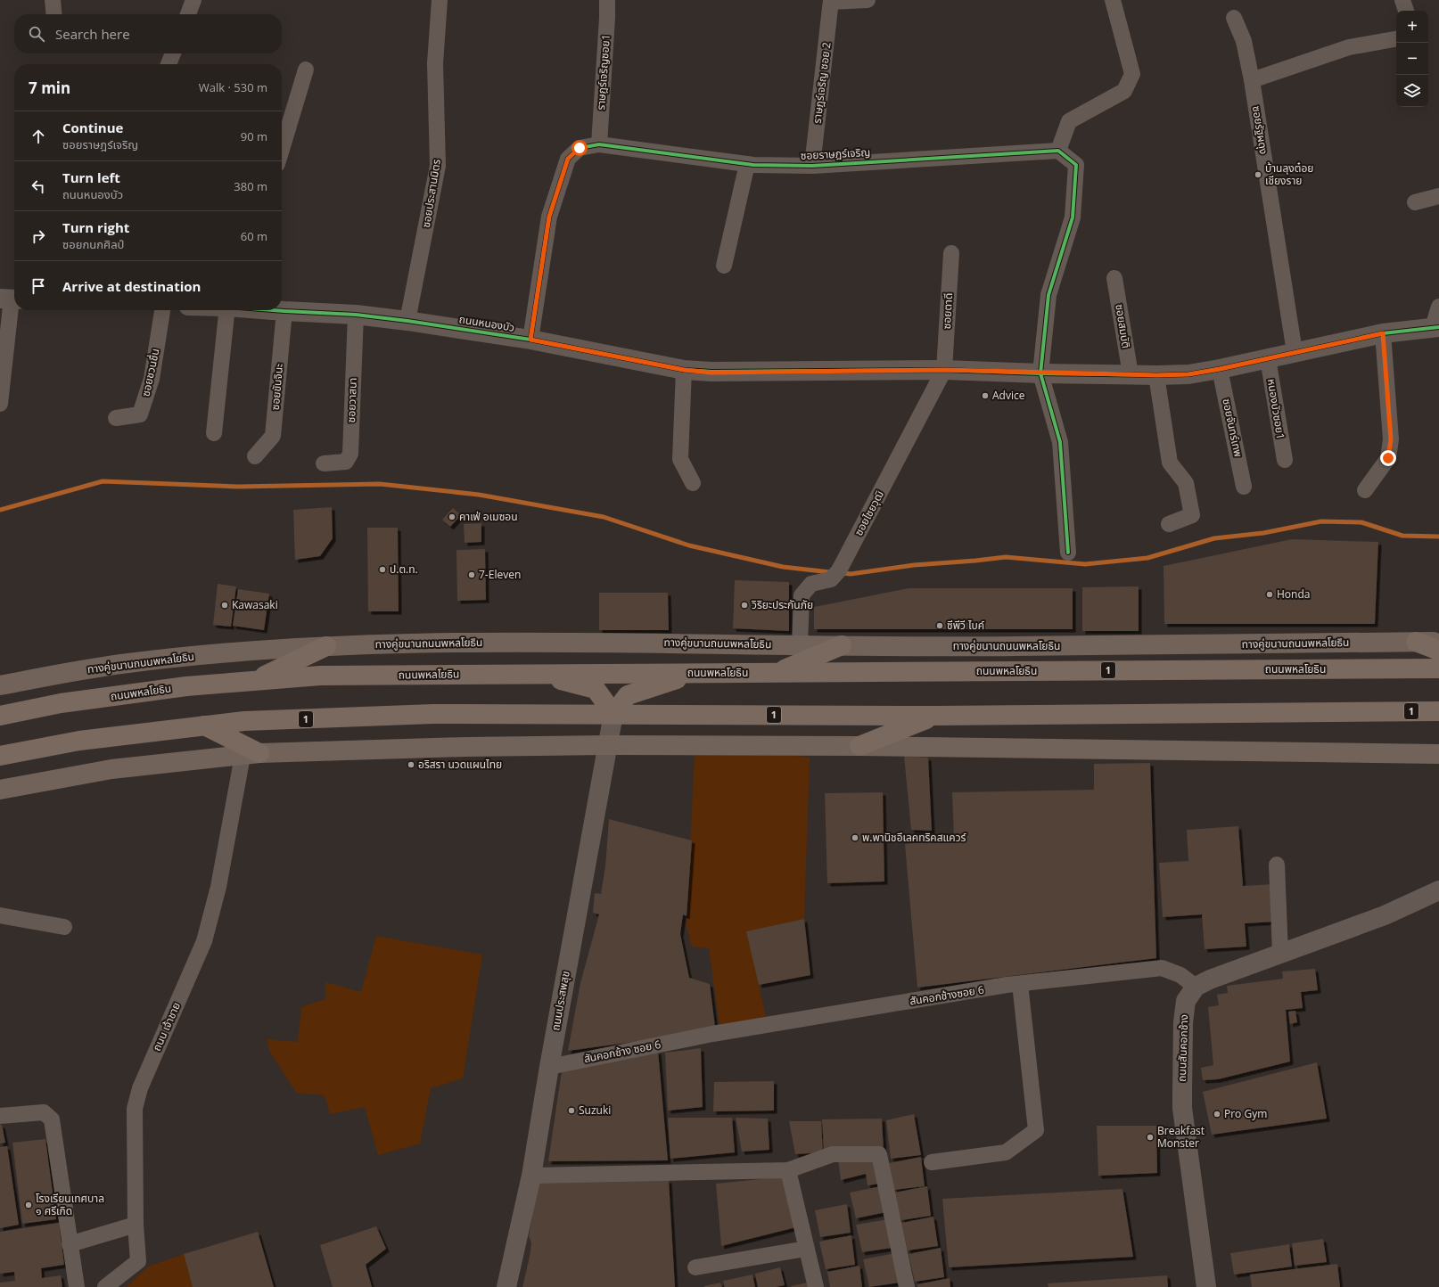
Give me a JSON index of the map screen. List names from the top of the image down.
{
  "streets": {
    "main road": ["ทางคู่ขนานถนนพหลโยธิน", "ถนนพหลโยธิน", "1"],
    "street": [
      "ราษฎร์เจริญซอย1",
      "ราษฎร์เจริญ ซอย 2",
      "ซอยรัฐผดุง",
      "ซอยราษฎร์เจริญ",
      "ซอยประสานมิตร",
      "ซอยตาดี",
      "ถนนหนองบัว",
      "ซอยสมบัติ",
      "ซอยชวนชื่น",
      "ซอยขันจินะ",
      "ซอยวาสนา",
      "หนองบัวซอย1",
      "ซอยจันทร์เทพ",
      "ซอยไชยวุฒิ",
      "สันคอกช้างซอย 6",
      "ถนนประสพสุข",
      "ถนน เจ้าชาย",
      "ถนนสันคอกช้าง",
      "สันคอกช้าง ซอย 6"
    ]
  },
  "crossings": [
    ["ราษฎร์เจริญซอย1", "ซอยราษฎร์เจริญ"],
    ["ราษฎร์เจริญ ซอย 2", "ซอยราษฎร์เจริญ"],
    ["ซอยรัฐผดุง", "ถนนหนองบัว"],
    ["ซอยราษฎร์เจริญ", "ถนนหนองบัว"],
    ["ซอยประสานมิตร", "ถนนหนองบัว"],
    ["ซอยตาดี", "ถนนหนองบัว"],
    ["ซอยตาดี", "ซอยไชยวุฒิ"],
    ["ถนนหนองบัว", "ซอยสมบัติ"],
    ["ถนนหนองบัว", "ซอยขันจินะ"],
    ["ถนนหนองบัว", "ซอยวาสนา"],
    ["ถนนหนองบัว", "หนองบัวซอย1"],
    ["ถนนหนองบัว", "ซอยจันทร์เทพ"],
    ["ถนนหนองบัว", "ซอยไชยวุฒิ"],
    ["ซอยไชยวุฒิ", "ทางคู่ขนานถนนพหลโยธิน"],
    ["1", "ถนนประสพสุข"],
    ["สันคอกช้างซอย 6", "ถนนสันคอกช้าง"],
    ["สันคอกช้างซอย 6", "สันคอกช้าง ซอย 6"],
    ["ถนนประสพสุข", "สันคอกช้าง ซอย 6"]
  ],
  "places": [
    "บ้านลุงต๋อย เชียงราย",
    "Advice",
    "คาเฟ่ อเมซอน",
    "ป.ต.ท.",
    "7-Eleven",
    "Honda",
    "Kawasaki",
    "วิริยะประกันภัย",
    "ซีพีวี ไบค์",
    "อริสรา นวดแผนไทย",
    "พ.พานิชอีเลคทริคสแควร์",
    "Suzuki",
    "Pro Gym",
    "Breakfast Monster",
    "โรงเรียนเทศบาล ๑ ศรีเกิด"
  ],
  "page": {
    "map_buttons": ["+", "−"],
    "search": "Search here",
    "heading": ["7 min", "Walk · 530 m"],
    "list": [
      ["Continue", "ซอยราษฎร์เจริญ", "90 m"],
      ["Turn left", "ถนนหนองบัว", "380 m"],
      ["Turn right", "ซอยกนกศิลป์", "60 m"],
      "Arrive at destination"
    ]
  }
}
